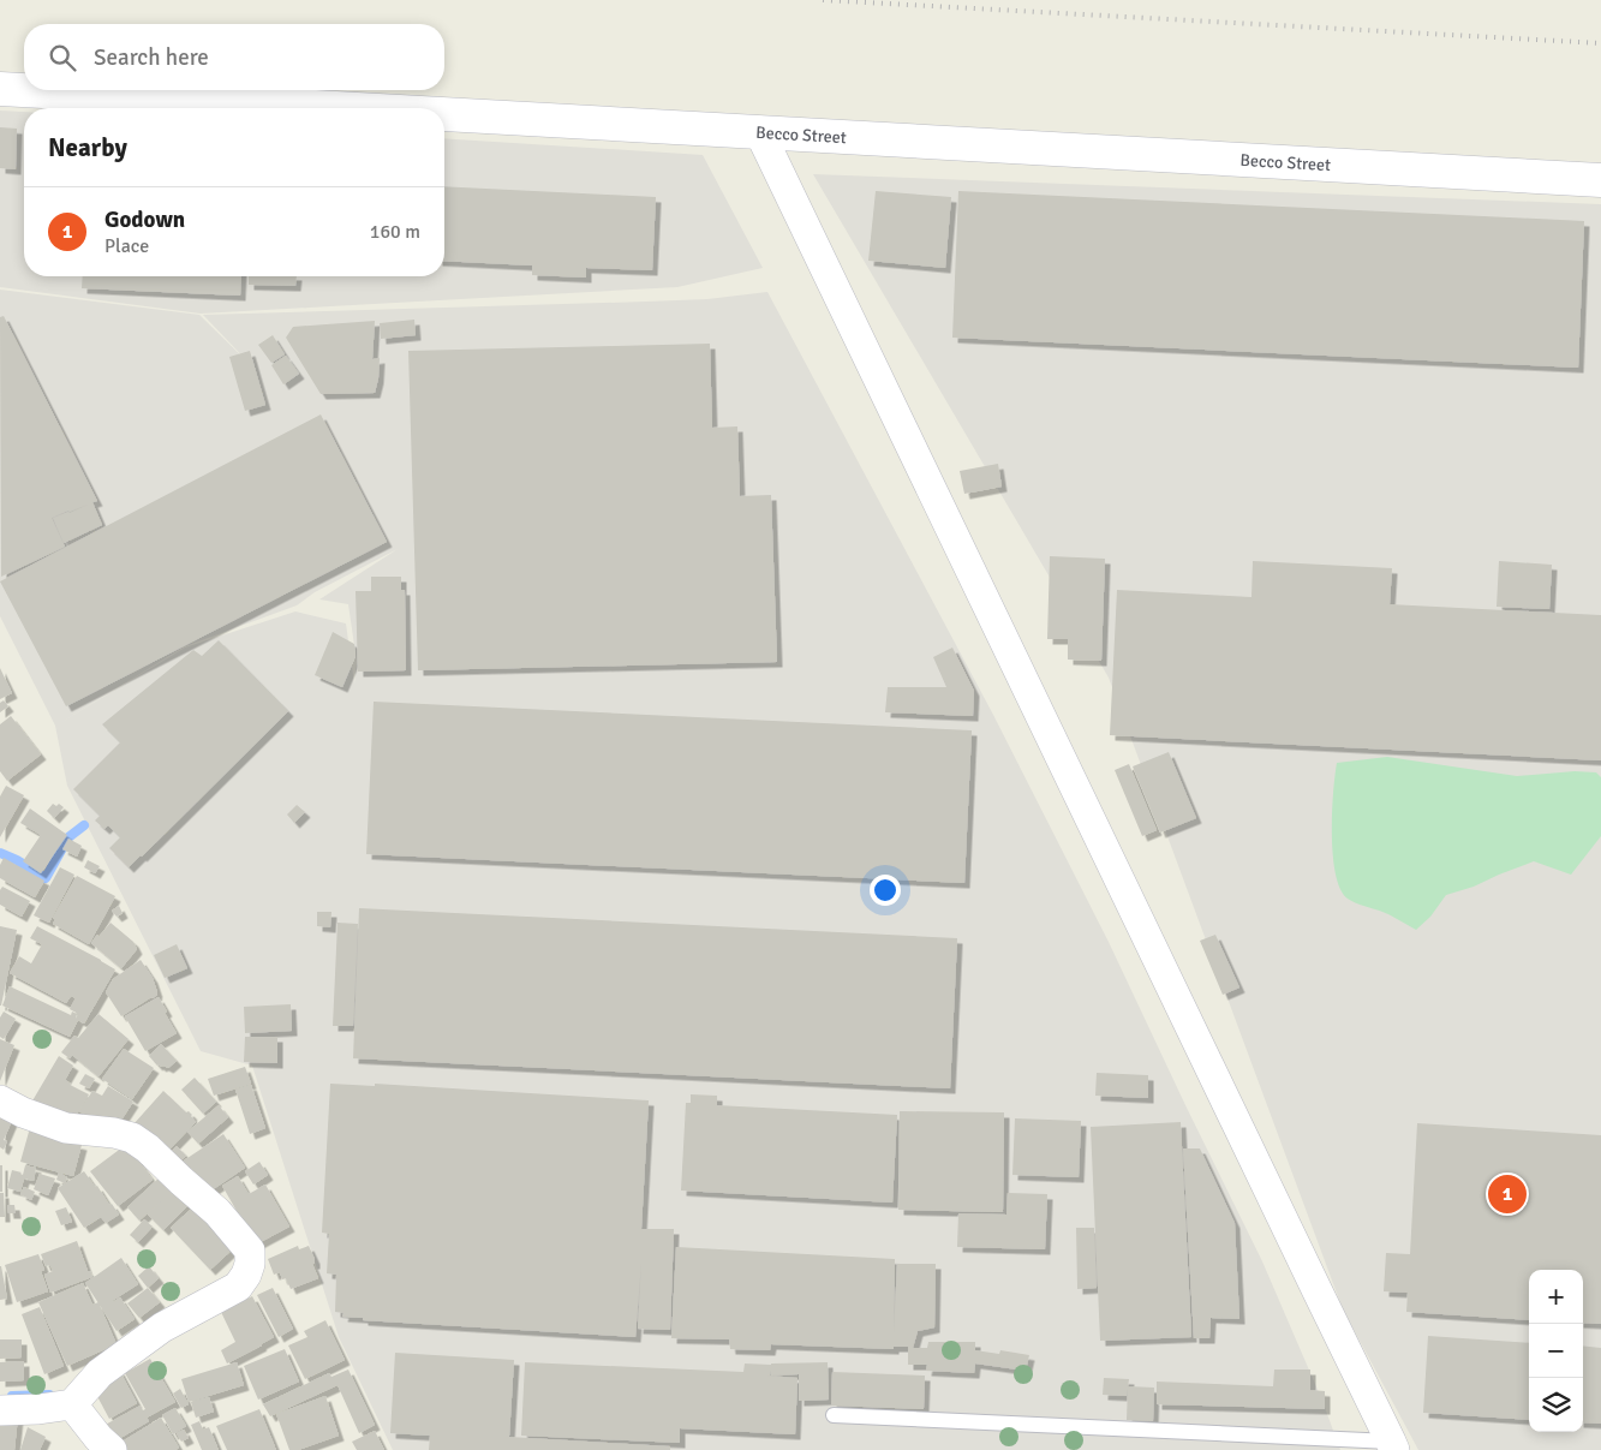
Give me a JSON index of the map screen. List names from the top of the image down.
{
  "streets": {
    "street": ["Becco Street"]
  },
  "page": {
    "search": "Search here",
    "heading": "Nearby",
    "list": [
      {
        "mark": "1",
        "name": "Godown",
        "note": "Place",
        "value": "160 m"
      }
    ],
    "pins": "1",
    "map_buttons": ["+", "−"]
  }
}
